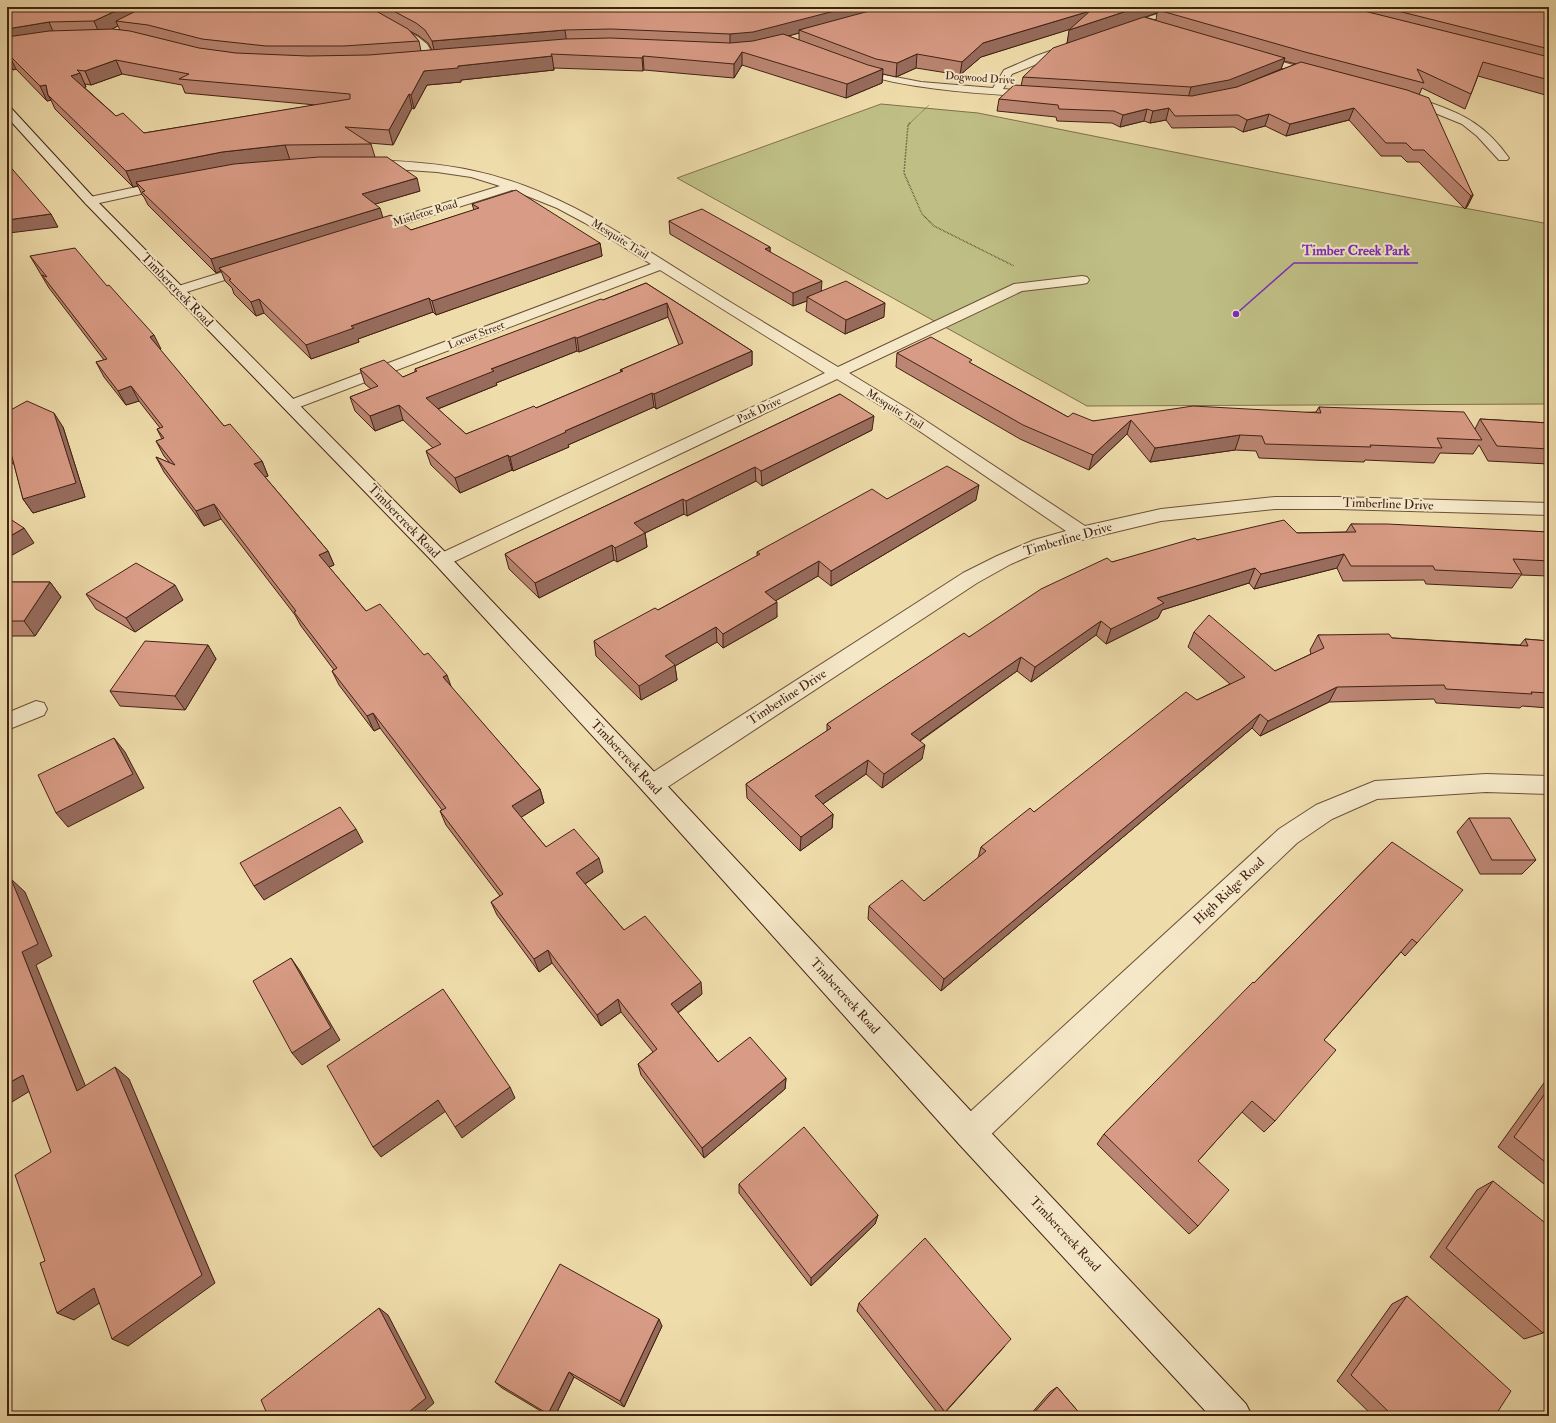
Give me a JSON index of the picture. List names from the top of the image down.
{
  "streets": {
    "street": [
      "Dogwood Drive",
      "Mistletoe Road",
      "Mesquite Trail",
      "Timbercreek Road",
      "Locust Street",
      "Park Drive",
      "Timberline Drive",
      "High Ridge Road"
    ]
  },
  "crossings": [
    ["Mistletoe Road", "Mesquite Trail"],
    ["Mesquite Trail", "Locust Street"],
    ["Mesquite Trail", "Park Drive"],
    ["Mesquite Trail", "Timberline Drive"],
    ["Timbercreek Road", "Locust Street"],
    ["Timbercreek Road", "Park Drive"],
    ["Timbercreek Road", "Timberline Drive"],
    ["Timbercreek Road", "High Ridge Road"]
  ],
  "places": ["Timber Creek Park"]
}
